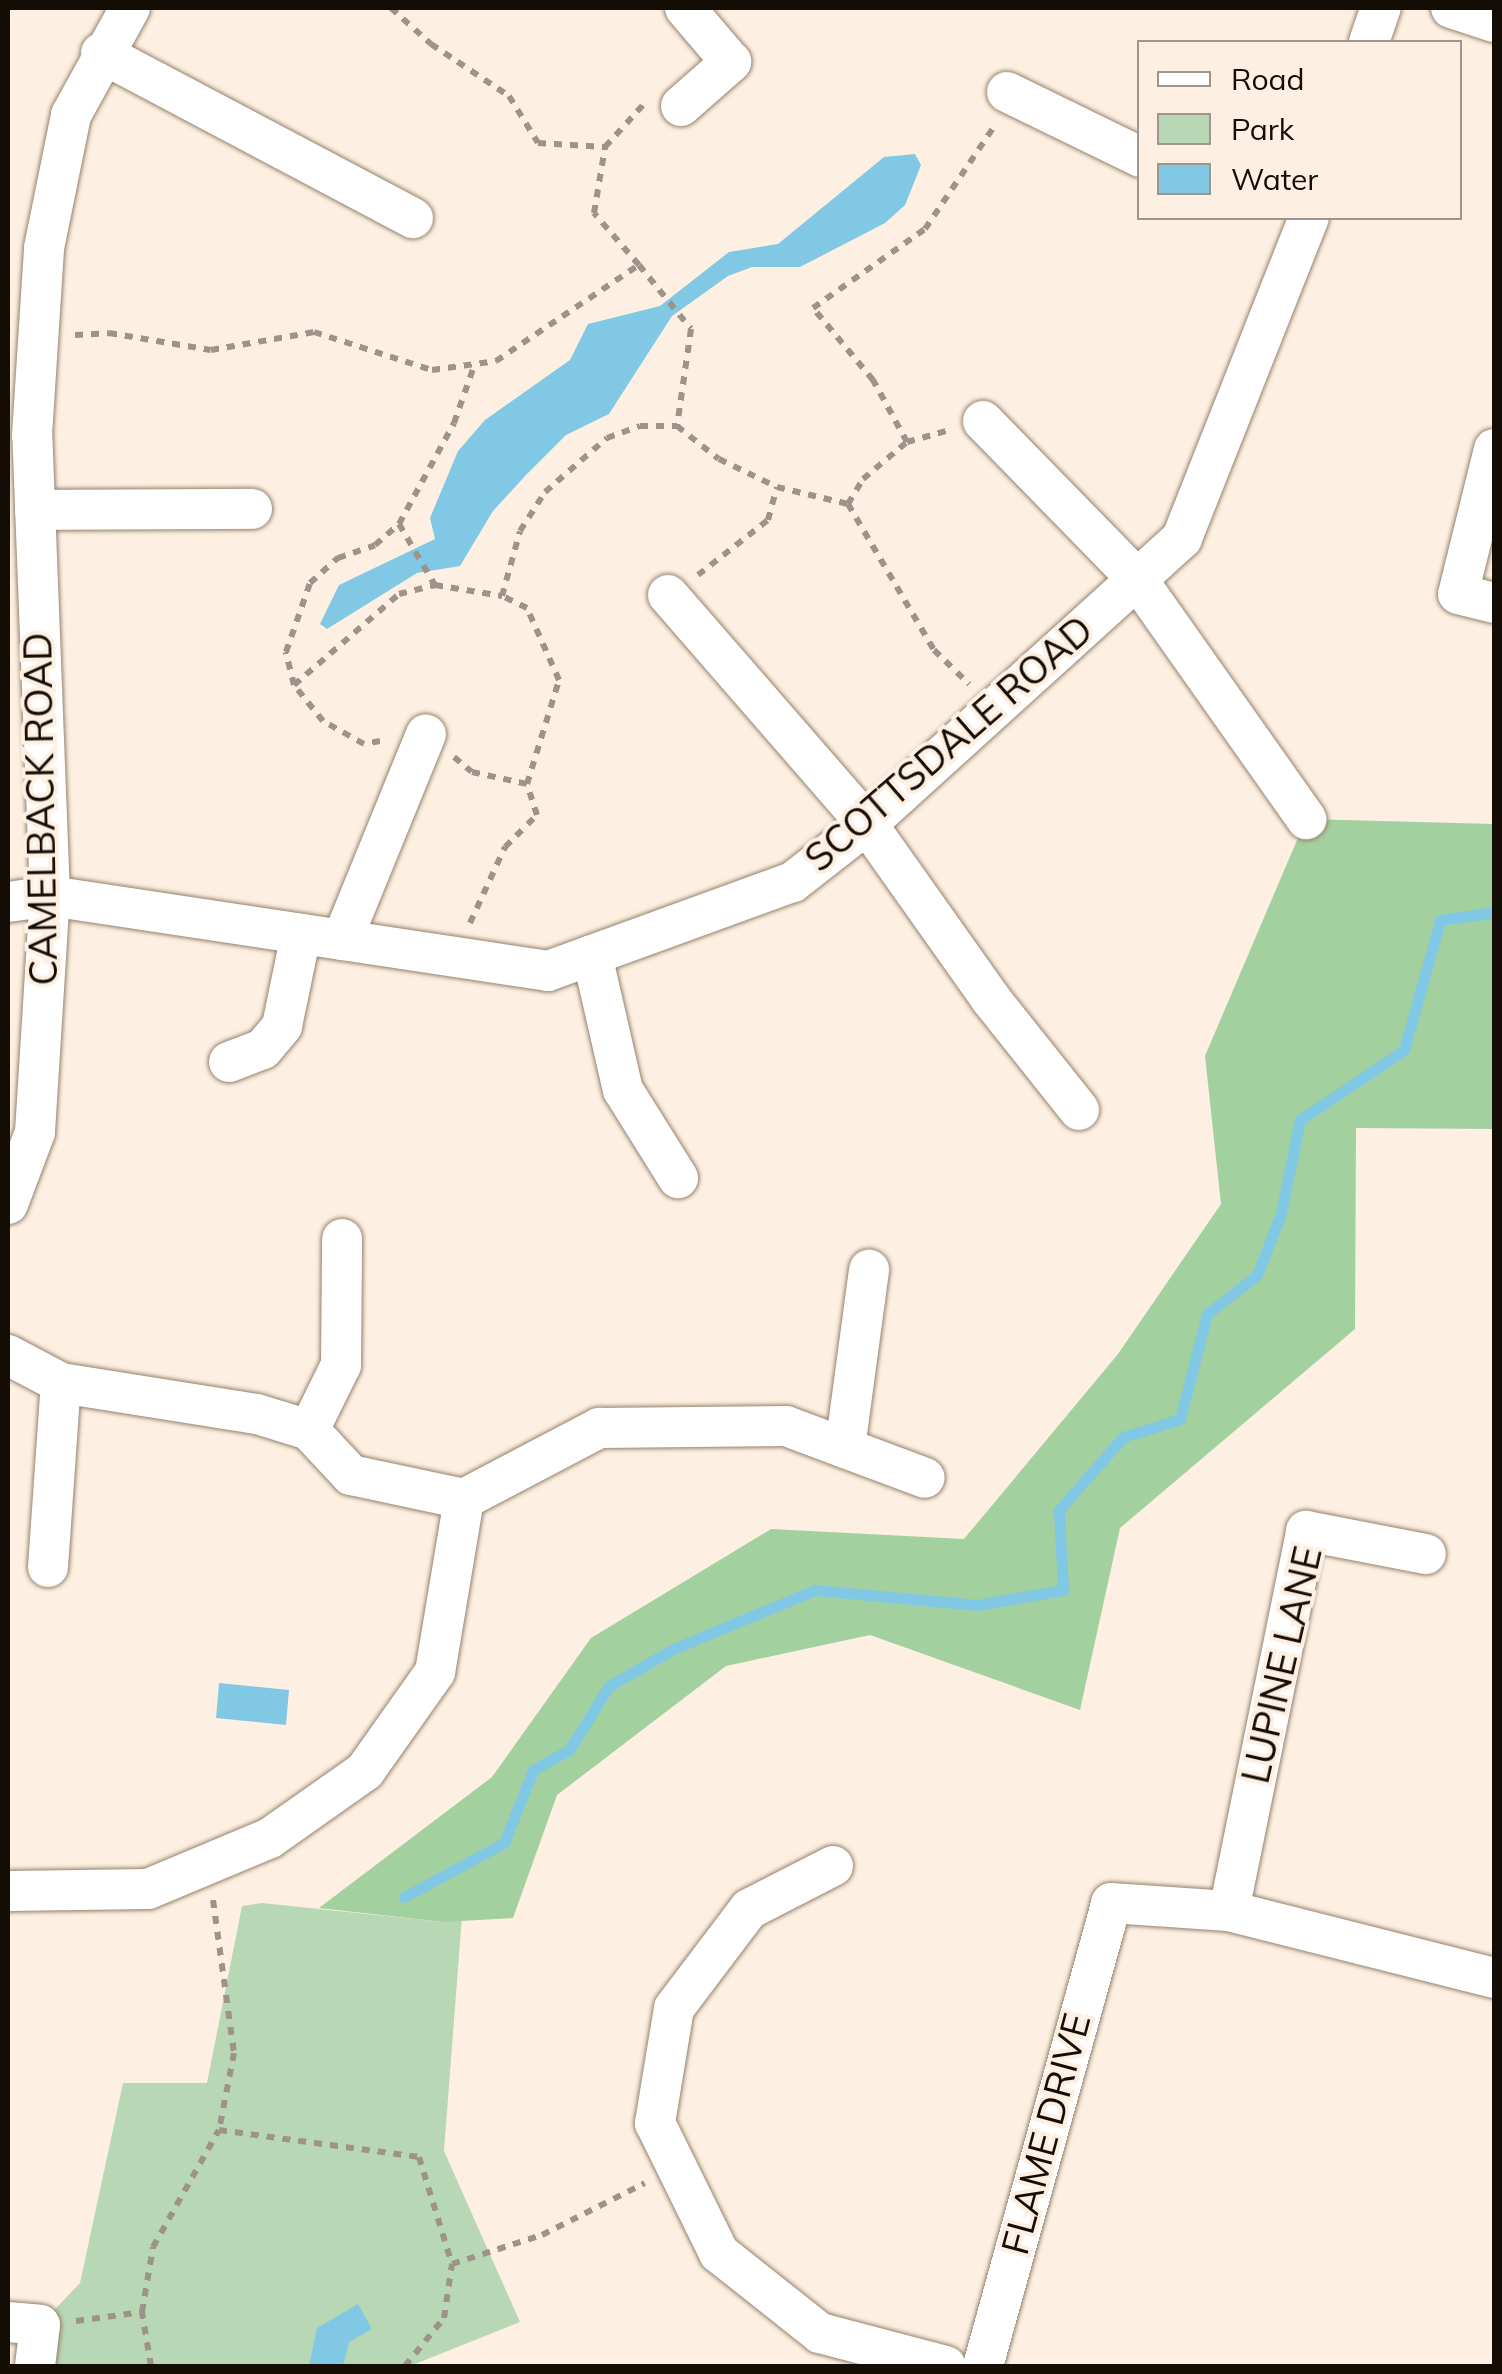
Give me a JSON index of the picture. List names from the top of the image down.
{
  "streets": {
    "street": [
      "SCOTTSDALE ROAD",
      "CAMELBACK ROAD",
      "LUPINE LANE",
      "FLAME DRIVE"
    ]
  },
  "crossings": [
    ["SCOTTSDALE ROAD", "CAMELBACK ROAD"],
    ["LUPINE LANE", "FLAME DRIVE"]
  ],
  "legend": ["Road", "Park", "Water"]
}
